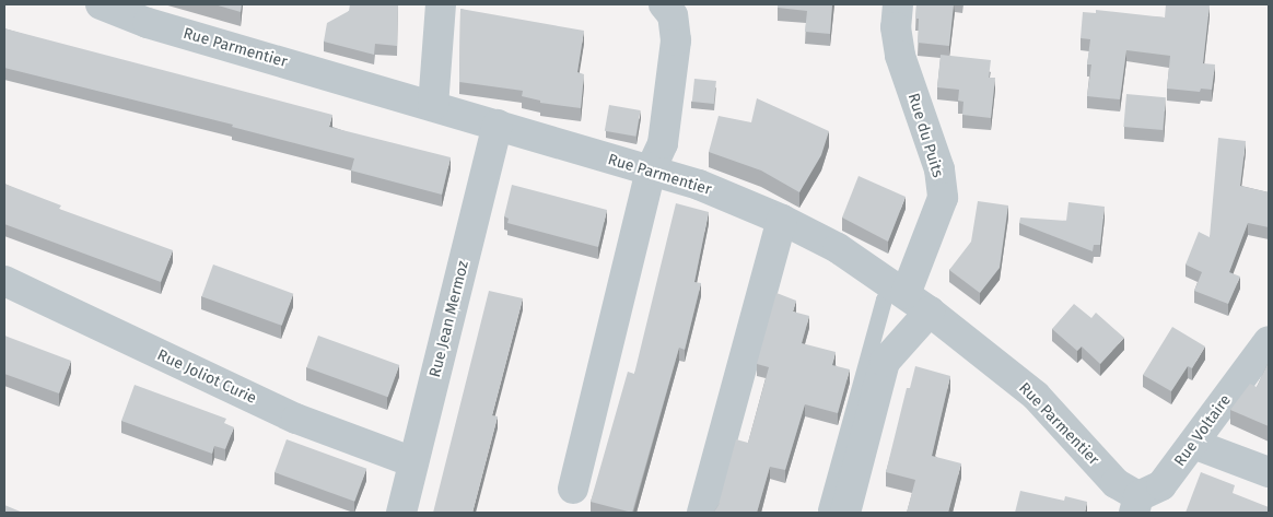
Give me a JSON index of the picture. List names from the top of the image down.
{
  "streets": {
    "street": [
      "Rue Parmentier",
      "Rue du Puits",
      "Rue Jean Mermoz",
      "Rue Joliot Curie",
      "Rue Voltaire"
    ]
  },
  "crossings": [
    ["Rue Parmentier", "Rue du Puits"],
    ["Rue Parmentier", "Rue Jean Mermoz"],
    ["Rue Parmentier", "Rue Voltaire"],
    ["Rue Jean Mermoz", "Rue Joliot Curie"]
  ]
}
